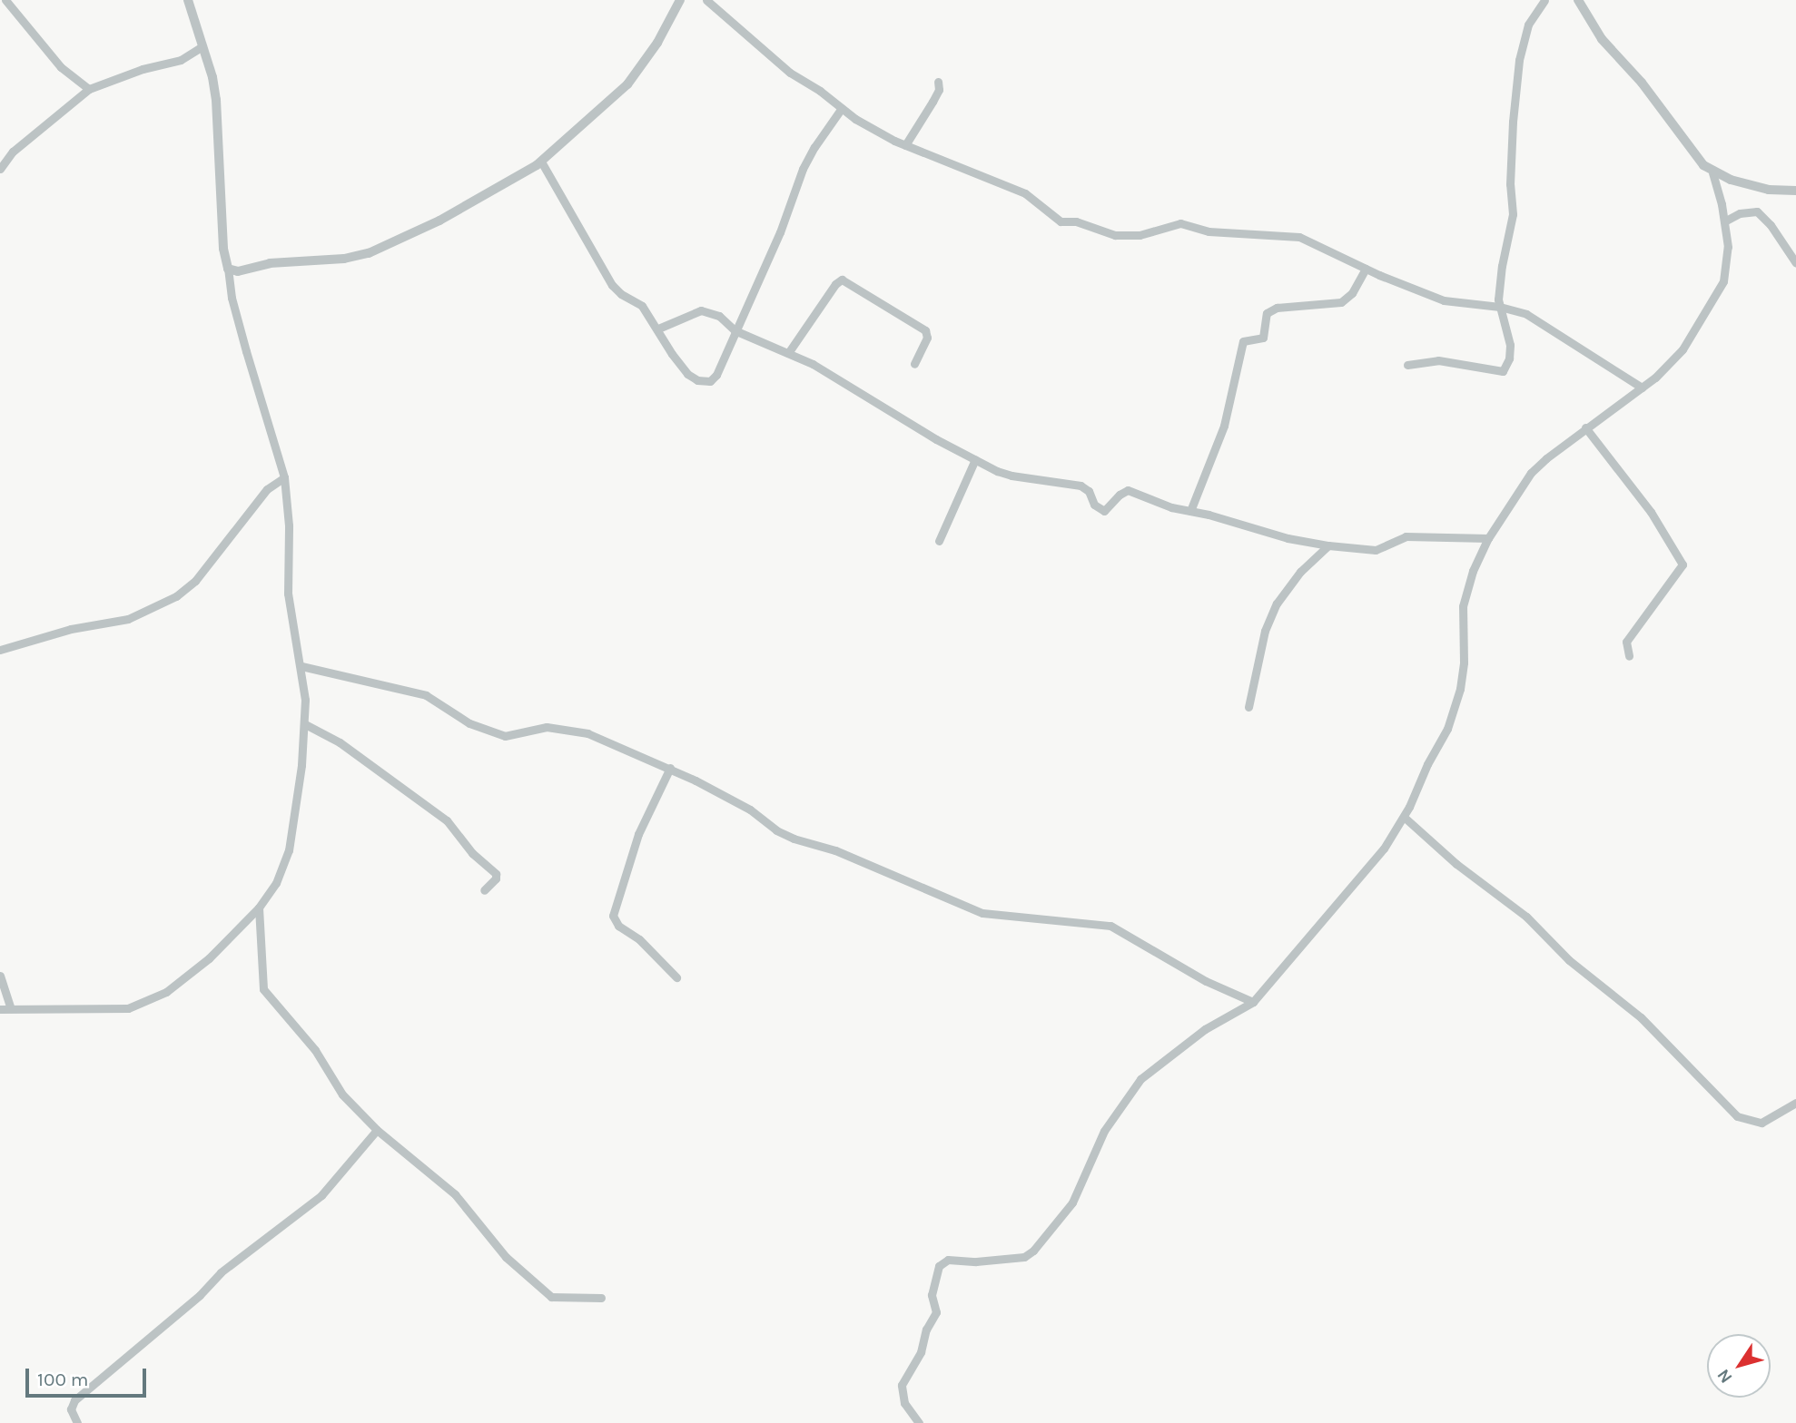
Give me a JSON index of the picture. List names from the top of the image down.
{
  "scale_bar": "100 m",
  "north": "bottom left"
}
